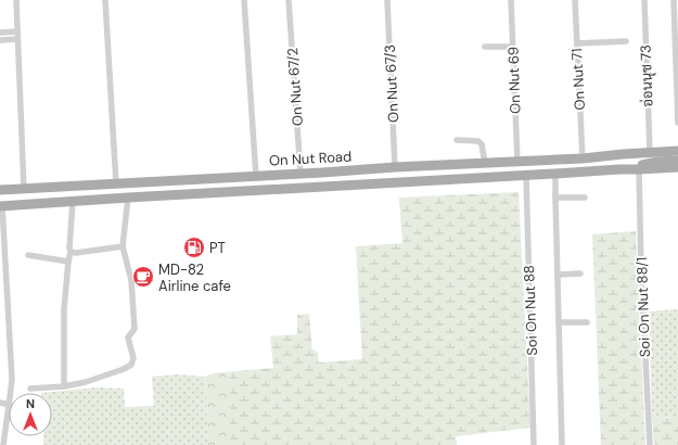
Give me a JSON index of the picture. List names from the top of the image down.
{
  "streets": {
    "main road": ["On Nut Road"],
    "street": [
      "อ่อนนุช 73",
      "On Nut 71",
      "On Nut 69",
      "On Nut 67/3",
      "On Nut 67/2",
      "Soi On Nut 88/1",
      "Soi On Nut 88"
    ]
  },
  "crossings": [
    ["อ่อนนุช 73", "On Nut Road"],
    ["On Nut 71", "On Nut Road"],
    ["On Nut 69", "On Nut Road"],
    ["On Nut 67/3", "On Nut Road"],
    ["On Nut 67/2", "On Nut Road"],
    ["On Nut Road", "Soi On Nut 88/1"],
    ["On Nut Road", "Soi On Nut 88"]
  ],
  "places": {
    "fuel station": ["PT"],
    "cafe": ["MD-82 Airline cafe"]
  },
  "north": "top"
}
